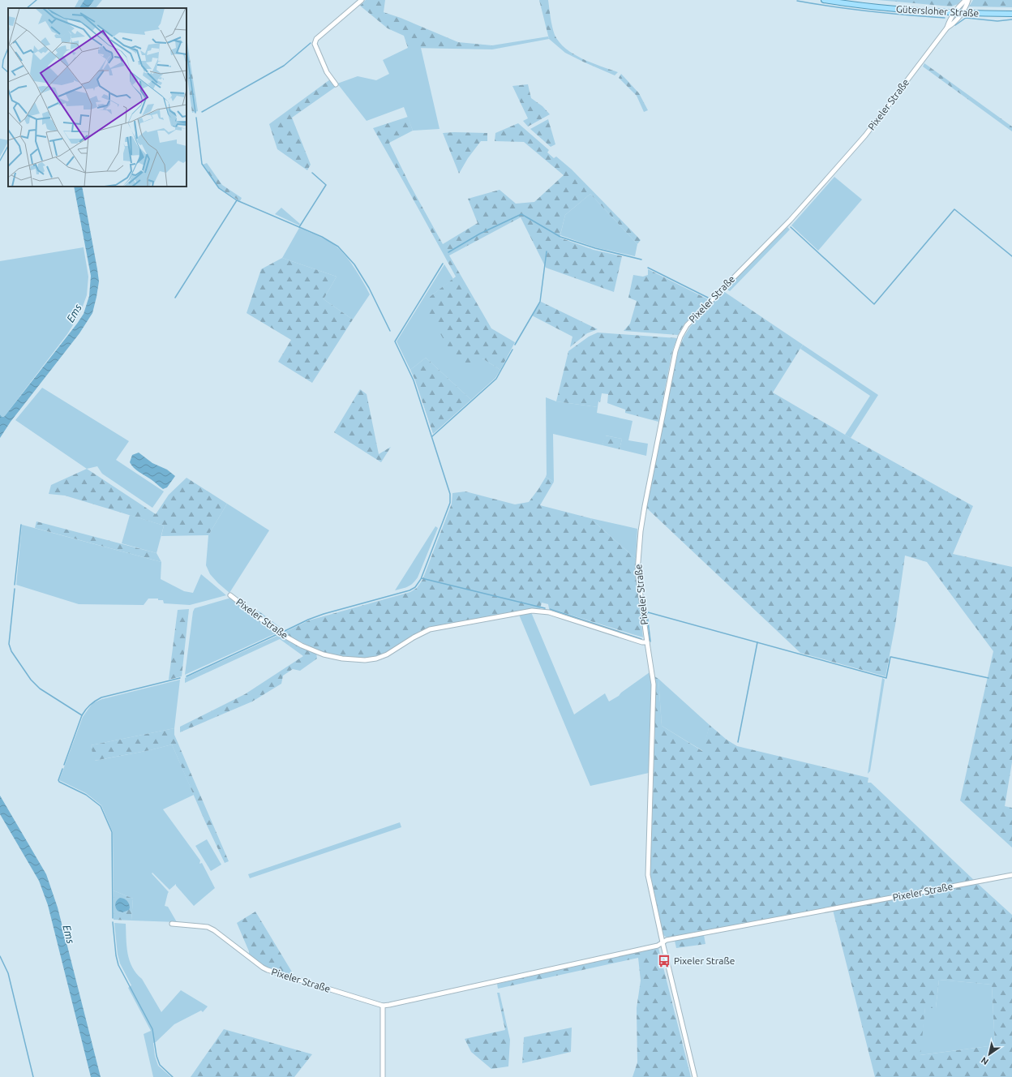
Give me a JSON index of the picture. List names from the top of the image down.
{
  "streets": {
    "main road": ["Gütersloher Straße"],
    "street": ["Pixeler Straße"]
  },
  "crossings": [
    ["Gütersloher Straße", "Pixeler Straße"]
  ],
  "water": ["Ems"],
  "places": {
    "bus stop": ["Pixeler Straße"]
  },
  "north": "bottom left"
}
